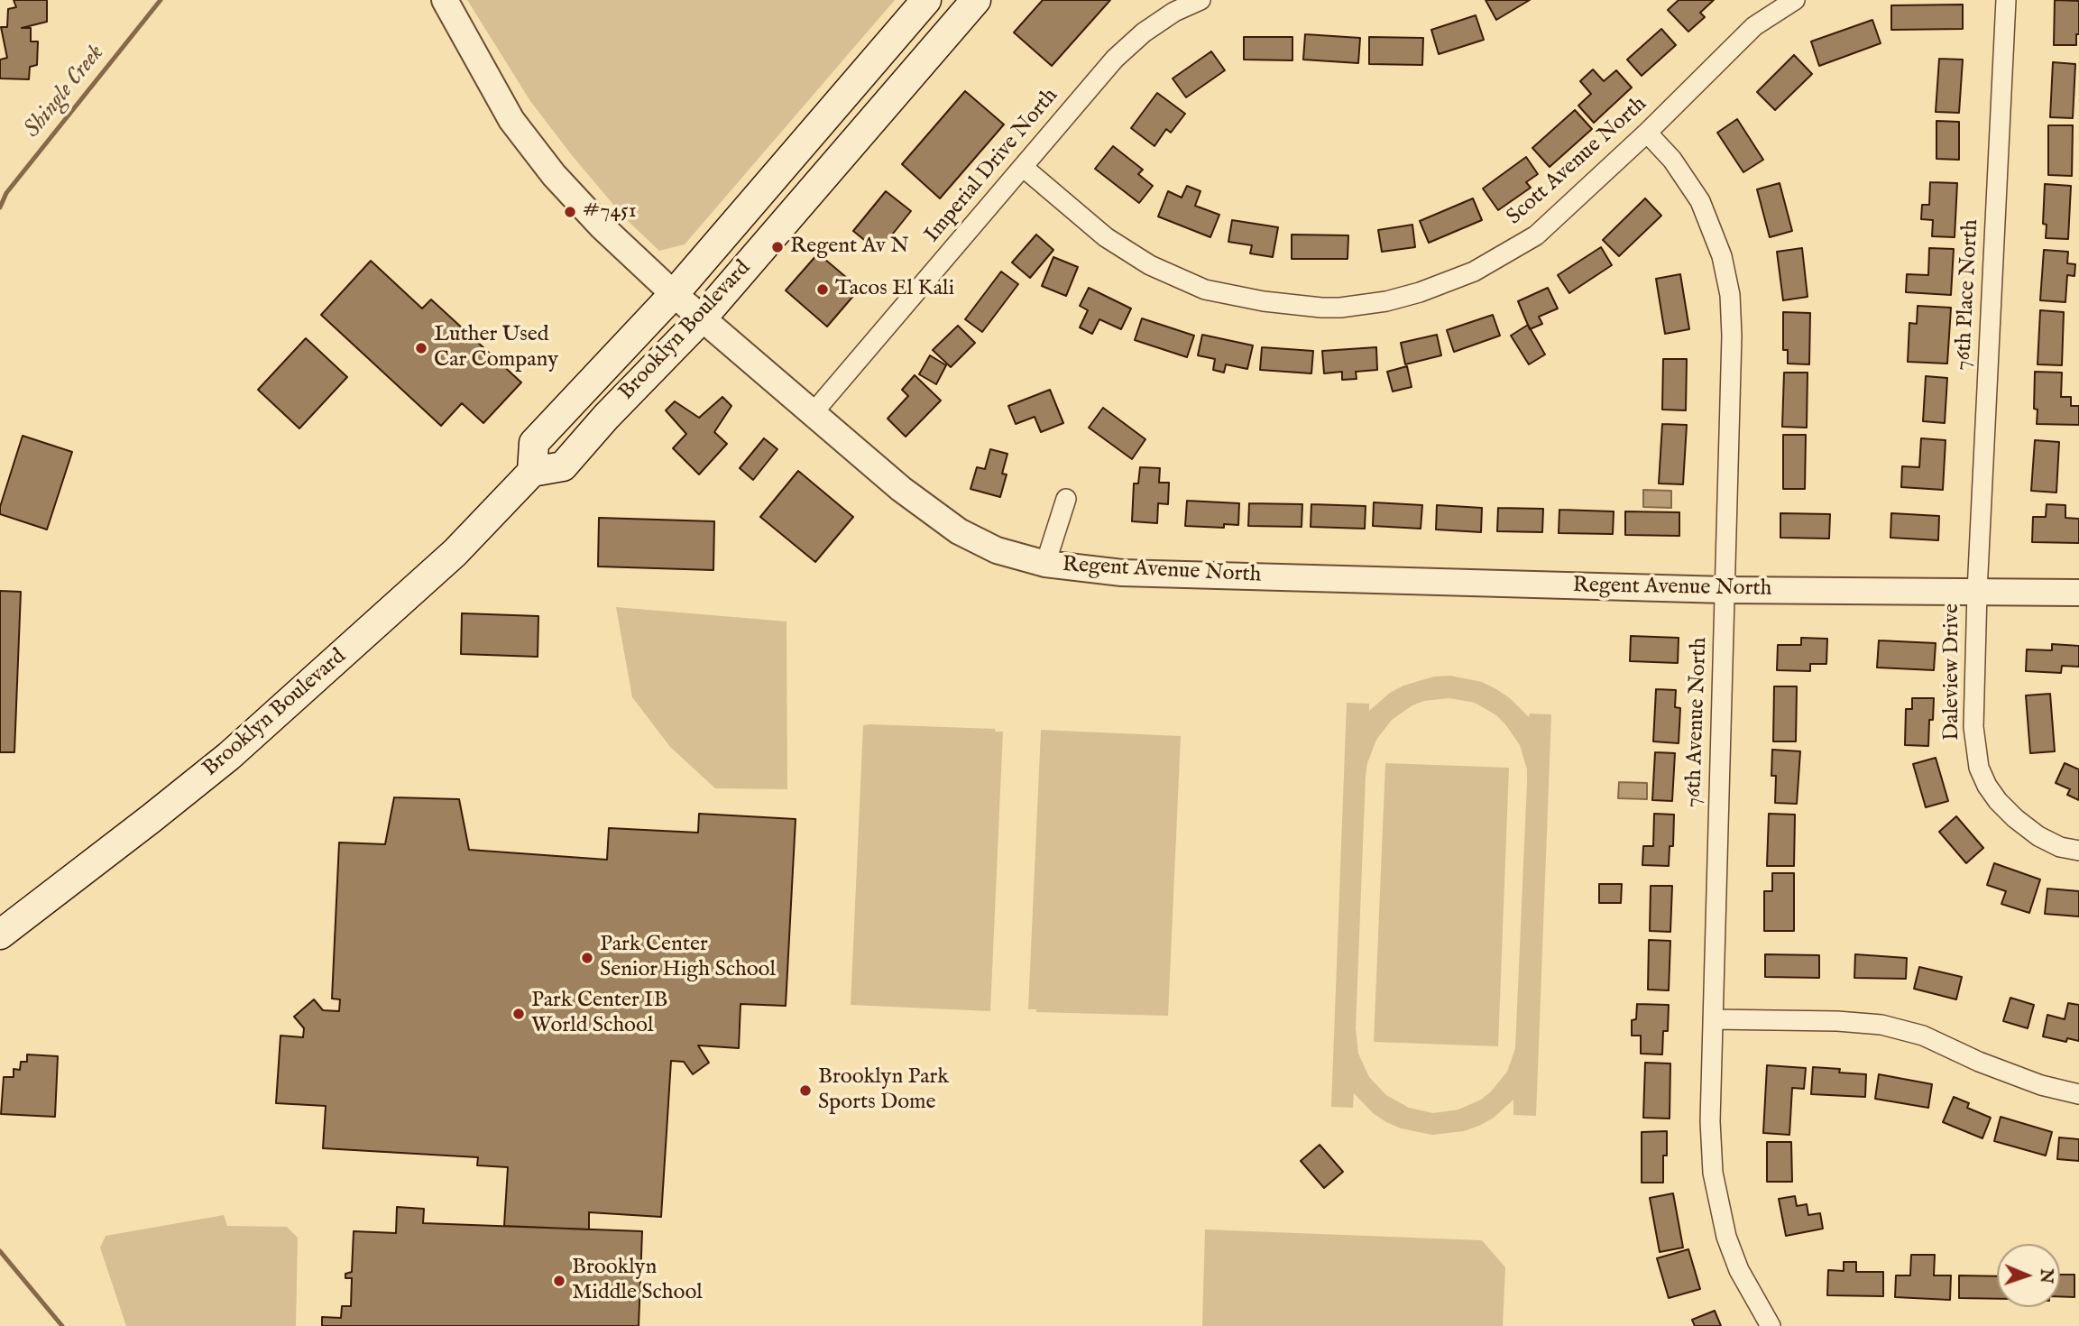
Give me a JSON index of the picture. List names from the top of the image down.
{
  "streets": {
    "main road": ["Brooklyn Boulevard"],
    "street": [
      "Scott Avenue North",
      "Imperial Drive North",
      "76th Place North",
      "Regent Avenue North",
      "Daleview Drive",
      "76th Avenue North"
    ]
  },
  "crossings": [
    ["Scott Avenue North", "Imperial Drive North"],
    ["Scott Avenue North", "76th Avenue North"],
    ["Imperial Drive North", "Regent Avenue North"],
    ["76th Place North", "Regent Avenue North"],
    ["76th Place North", "Daleview Drive"],
    ["Brooklyn Boulevard", "Regent Avenue North"],
    ["Regent Avenue North", "Daleview Drive"],
    ["Regent Avenue North", "76th Avenue North"]
  ],
  "water": ["Shingle Creek"],
  "places": [
    "#7451",
    "Regent Av N",
    "Tacos El Kali",
    "Luther Used Car Company",
    "Park Center Senior High School",
    "Park Center IB World School",
    "Brooklyn Park Sports Dome",
    "Brooklyn Middle School"
  ],
  "north": "right"
}
